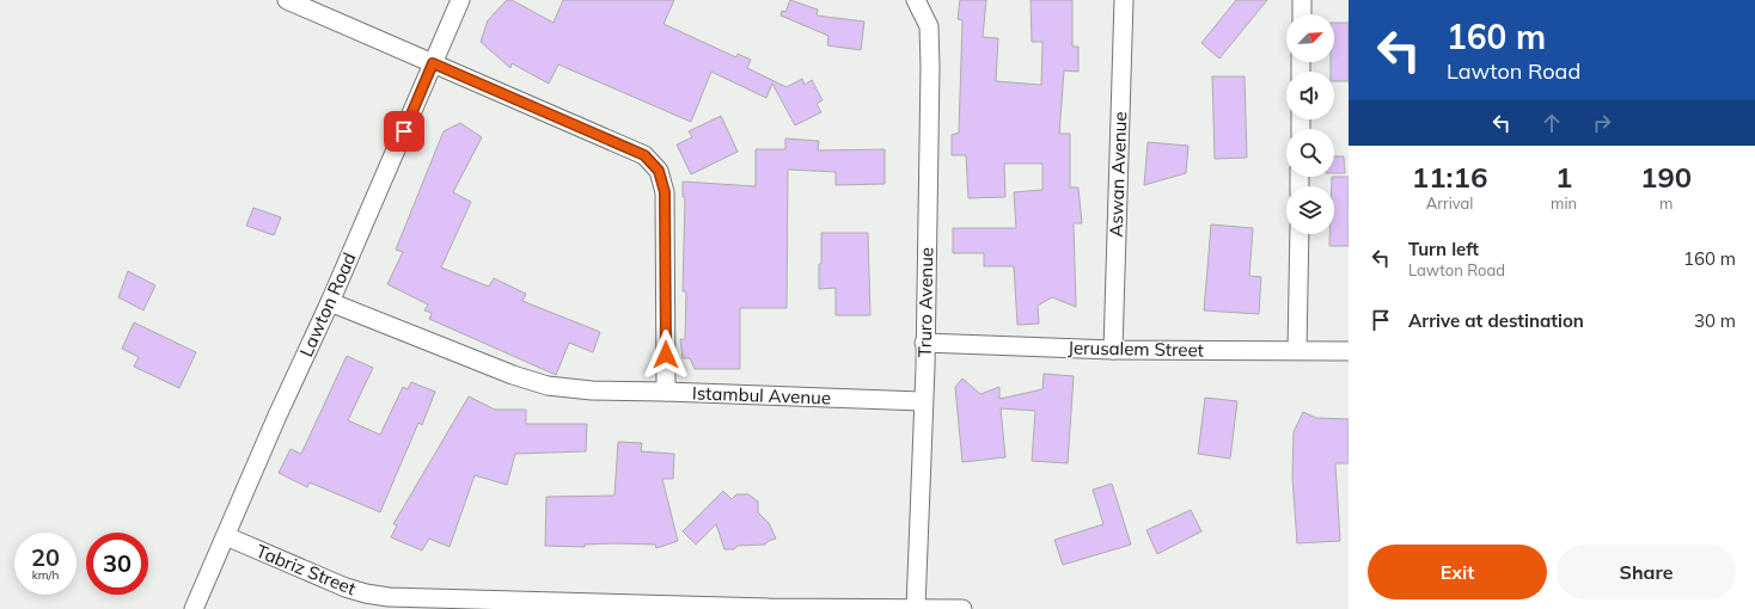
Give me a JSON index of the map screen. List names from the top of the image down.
{
  "streets": {
    "street": [
      "Aswan Avenue",
      "Truro Avenue",
      "Lawton Road",
      "Jerusalem Street",
      "Istambul Avenue",
      "Tabriz Street"
    ]
  },
  "crossings": [
    ["Aswan Avenue", "Jerusalem Street"],
    ["Truro Avenue", "Jerusalem Street"],
    ["Truro Avenue", "Istambul Avenue"],
    ["Truro Avenue", "Tabriz Street"],
    ["Lawton Road", "Istambul Avenue"],
    ["Lawton Road", "Tabriz Street"]
  ],
  "north": "top right",
  "page": {
    "turn": ["160 m", "Lawton Road"],
    "eta": [
      "11:16",
      "Arrival",
      "1",
      "min",
      "190",
      "m"
    ],
    "list": [
      {
        "name": "Turn left",
        "note": "Lawton Road",
        "value": "160 m"
      },
      {
        "name": "Arrive at destination",
        "value": "30 m"
      }
    ],
    "speed": "20 km/h",
    "limit": "30",
    "buttons": ["Exit", "Share"]
  }
}
